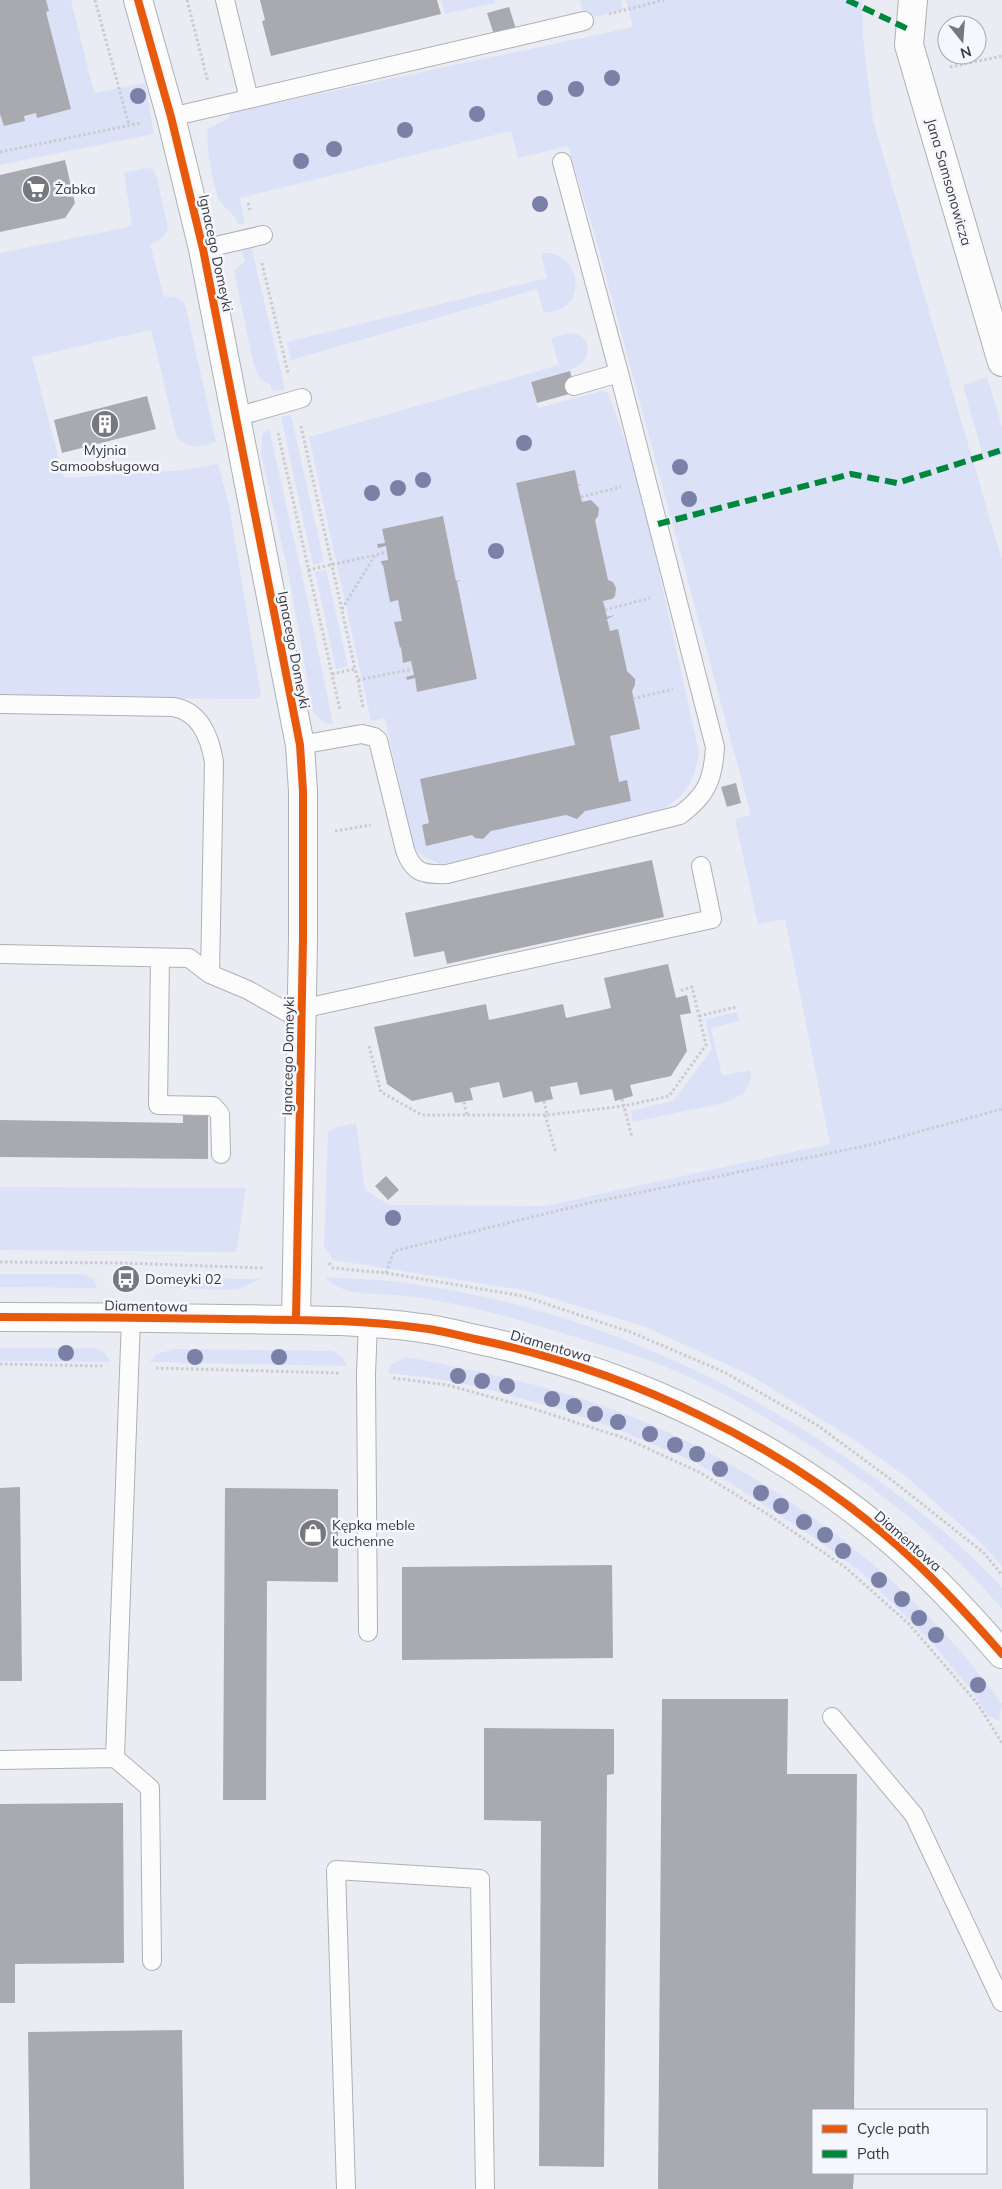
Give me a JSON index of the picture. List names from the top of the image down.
{
  "streets": {
    "street": ["Jana Samsonowicza", "Ignacego Domeyki", "Diamentowa"]
  },
  "crossings": [
    ["Ignacego Domeyki", "Diamentowa"]
  ],
  "places": {
    "supermarket": ["Żabka"],
    "building": ["Myjnia Samoobsługowa"],
    "bus stop": ["Domeyki 02"],
    "shop": ["Kępka meble kuchenne"]
  },
  "legend": ["Cycle path", "Path"],
  "north": "bottom"
}
